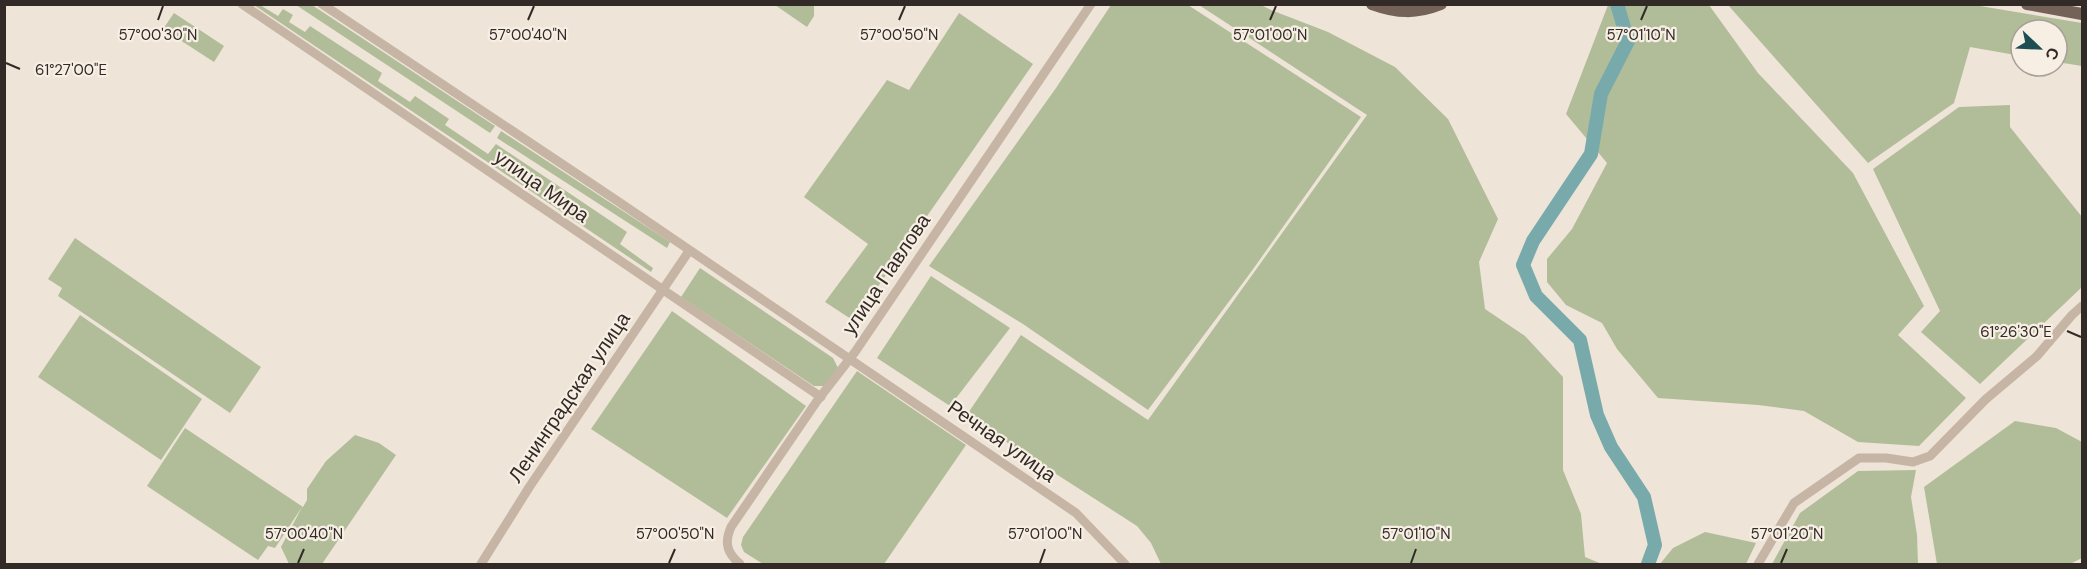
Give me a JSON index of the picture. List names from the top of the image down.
{
  "streets": {
    "street": [
      "улица Мира",
      "улица Павлова",
      "Ленинградская улица",
      "Речная улица"
    ]
  },
  "crossings": [
    ["улица Мира", "улица Павлова"],
    ["улица Мира", "Ленинградская улица"],
    ["улица Мира", "Речная улица"],
    ["улица Павлова", "Речная улица"]
  ],
  "north": "bottom right",
  "coordinates": [
    "57°00'30\"N",
    "57°00'40\"N",
    "57°00'50\"N",
    "57°01'00\"N",
    "57°01'10\"N",
    "61°27'00\"E",
    "61°26'30\"E",
    "57°01'20\"N"
  ]
}
